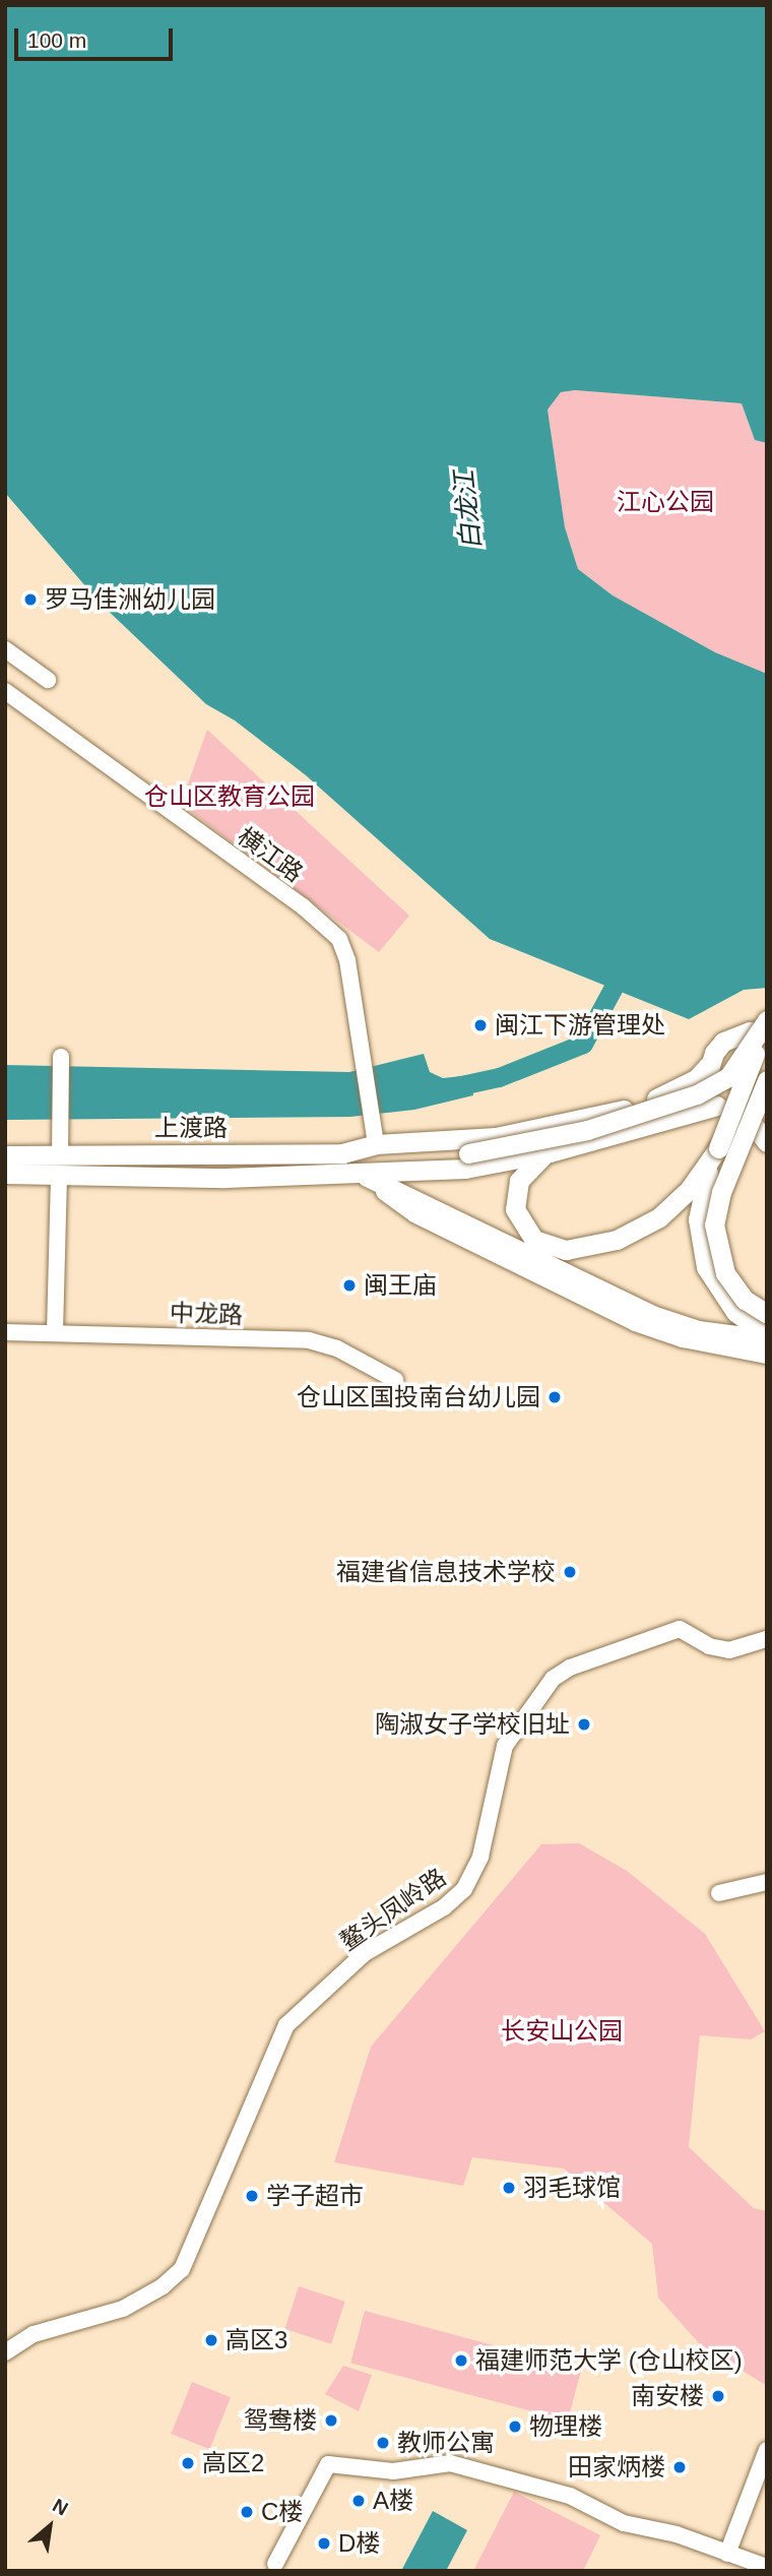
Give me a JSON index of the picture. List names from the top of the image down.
{
  "streets": {
    "main road": ["上渡路"],
    "street": ["横江路", "中龙路", "鳌头凤岭路"]
  },
  "crossings": [
    ["横江路", "上渡路"]
  ],
  "water": ["白龙江"],
  "parks": ["江心公园", "仓山区教育公园", "长安山公园"],
  "places": [
    "罗马佳洲幼儿园",
    "闽江下游管理处",
    "闽王庙",
    "仓山区国投南台幼儿园",
    "福建省信息技术学校",
    "陶淑女子学校旧址",
    "羽毛球馆",
    "学子超市",
    "高区3",
    "福建师范大学 (仓山校区)",
    "南安楼",
    "鸳鸯楼",
    "物理楼",
    "教师公寓",
    "高区2",
    "田家炳楼",
    "A楼",
    "C楼",
    "D楼"
  ],
  "scale_bar": "100 m",
  "north": "top right"
}
